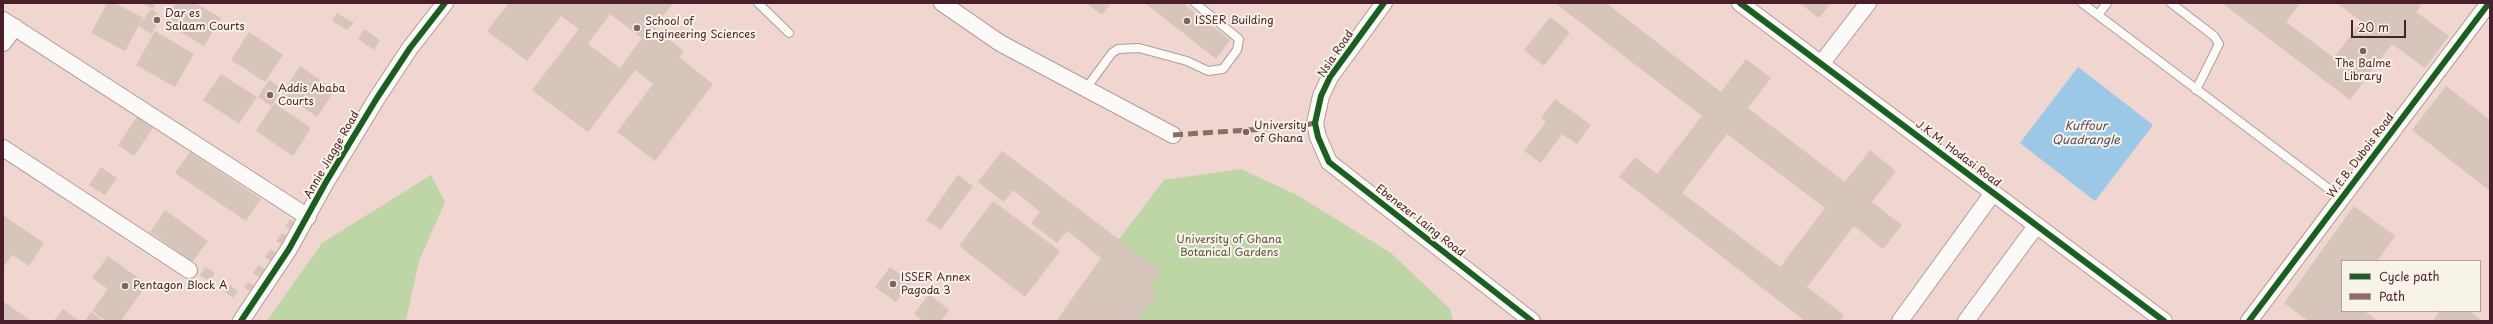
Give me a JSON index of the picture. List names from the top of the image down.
{
  "streets": {
    "street": [
      "Nsia Road",
      "J.K.M. Hodasi Road",
      "Annie Jiagge Road",
      "W.E.B. Dubois Road",
      "Ebenezer Laing Road"
    ]
  },
  "crossings": [
    ["Nsia Road", "Ebenezer Laing Road"]
  ],
  "water": ["Kuffour Quadrangle"],
  "parks": ["University of Ghana Botanical Gardens"],
  "places": [
    "Dar es Salaam Courts",
    "ISSER Building",
    "School of Engineering Sciences",
    "The Balme Library",
    "Addis Ababa Courts",
    "University of Ghana",
    "ISSER Annex Pagoda 3",
    "Pentagon Block A"
  ],
  "legend": ["Cycle path", "Path"],
  "scale_bar": "20 m"
}
